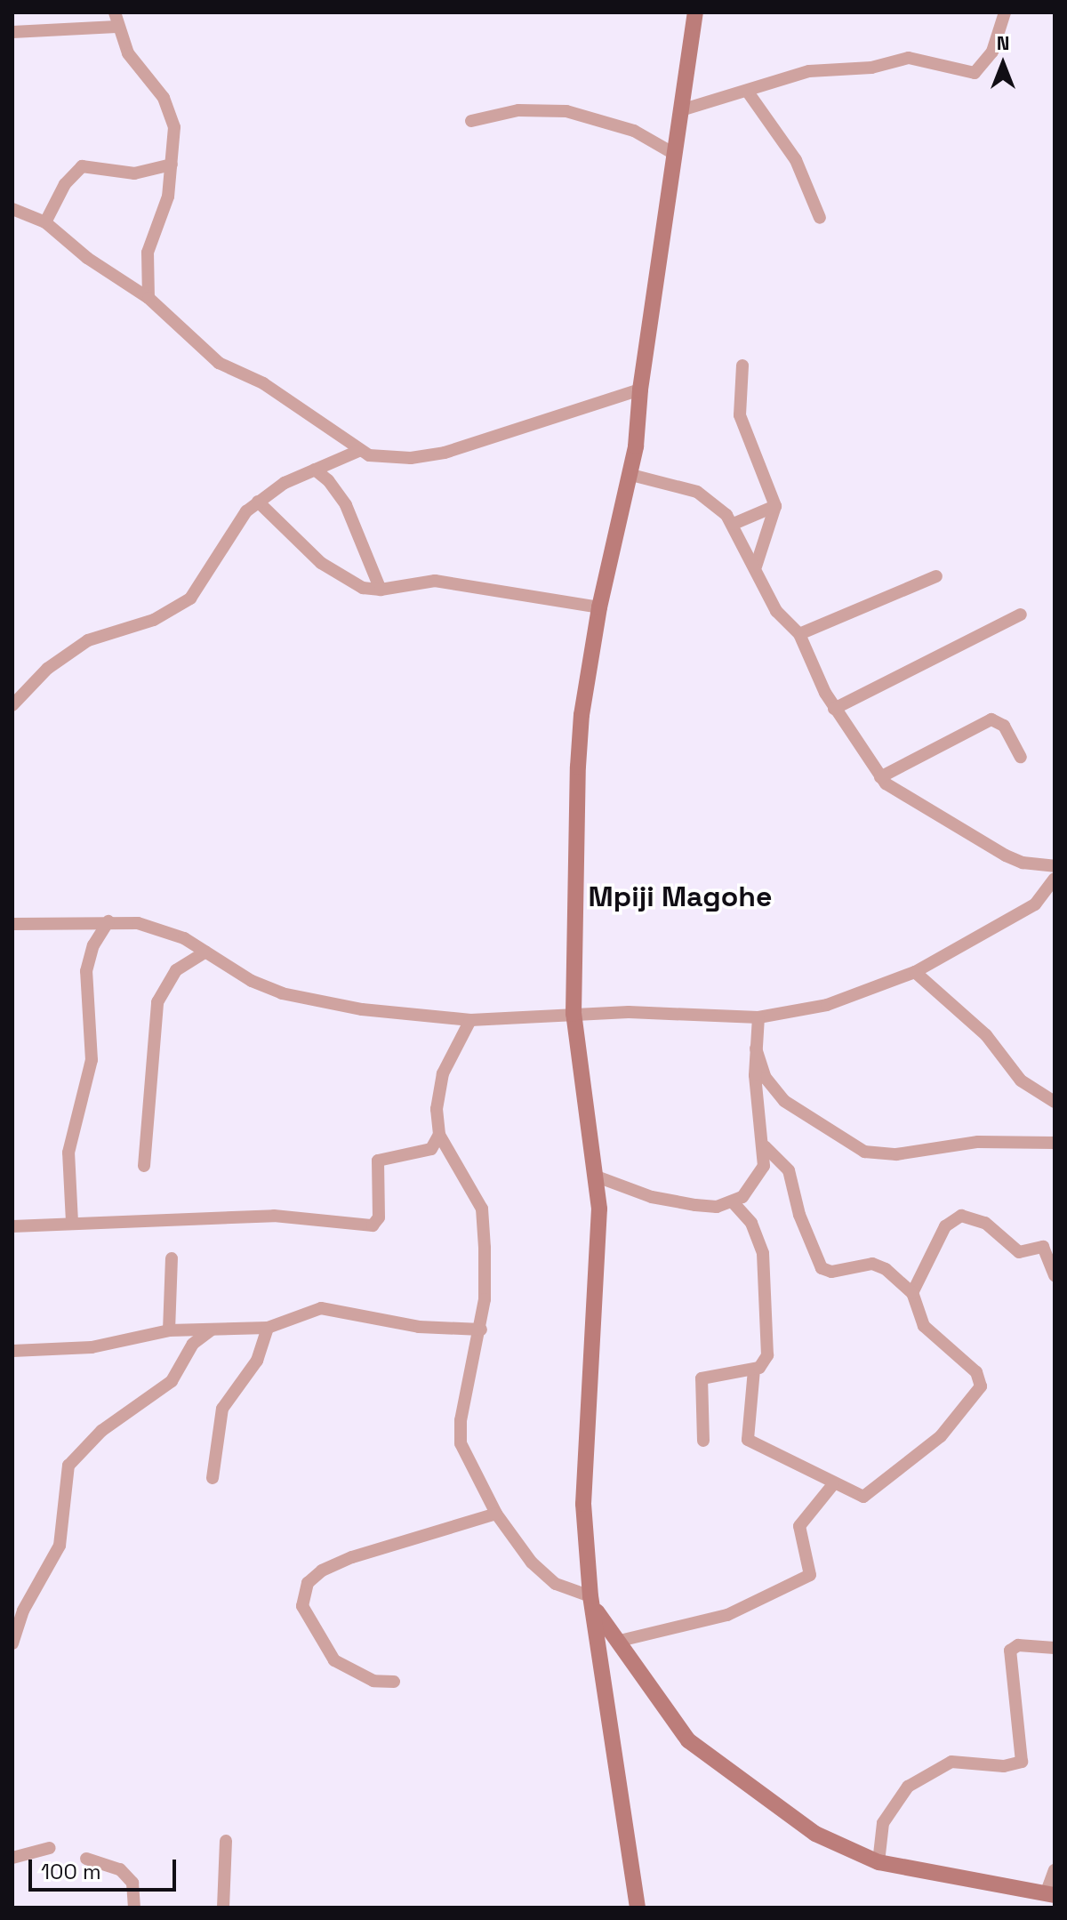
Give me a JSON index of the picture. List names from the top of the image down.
{
  "districts": ["Mpiji Magohe"],
  "scale_bar": "100 m",
  "north": "top"
}
